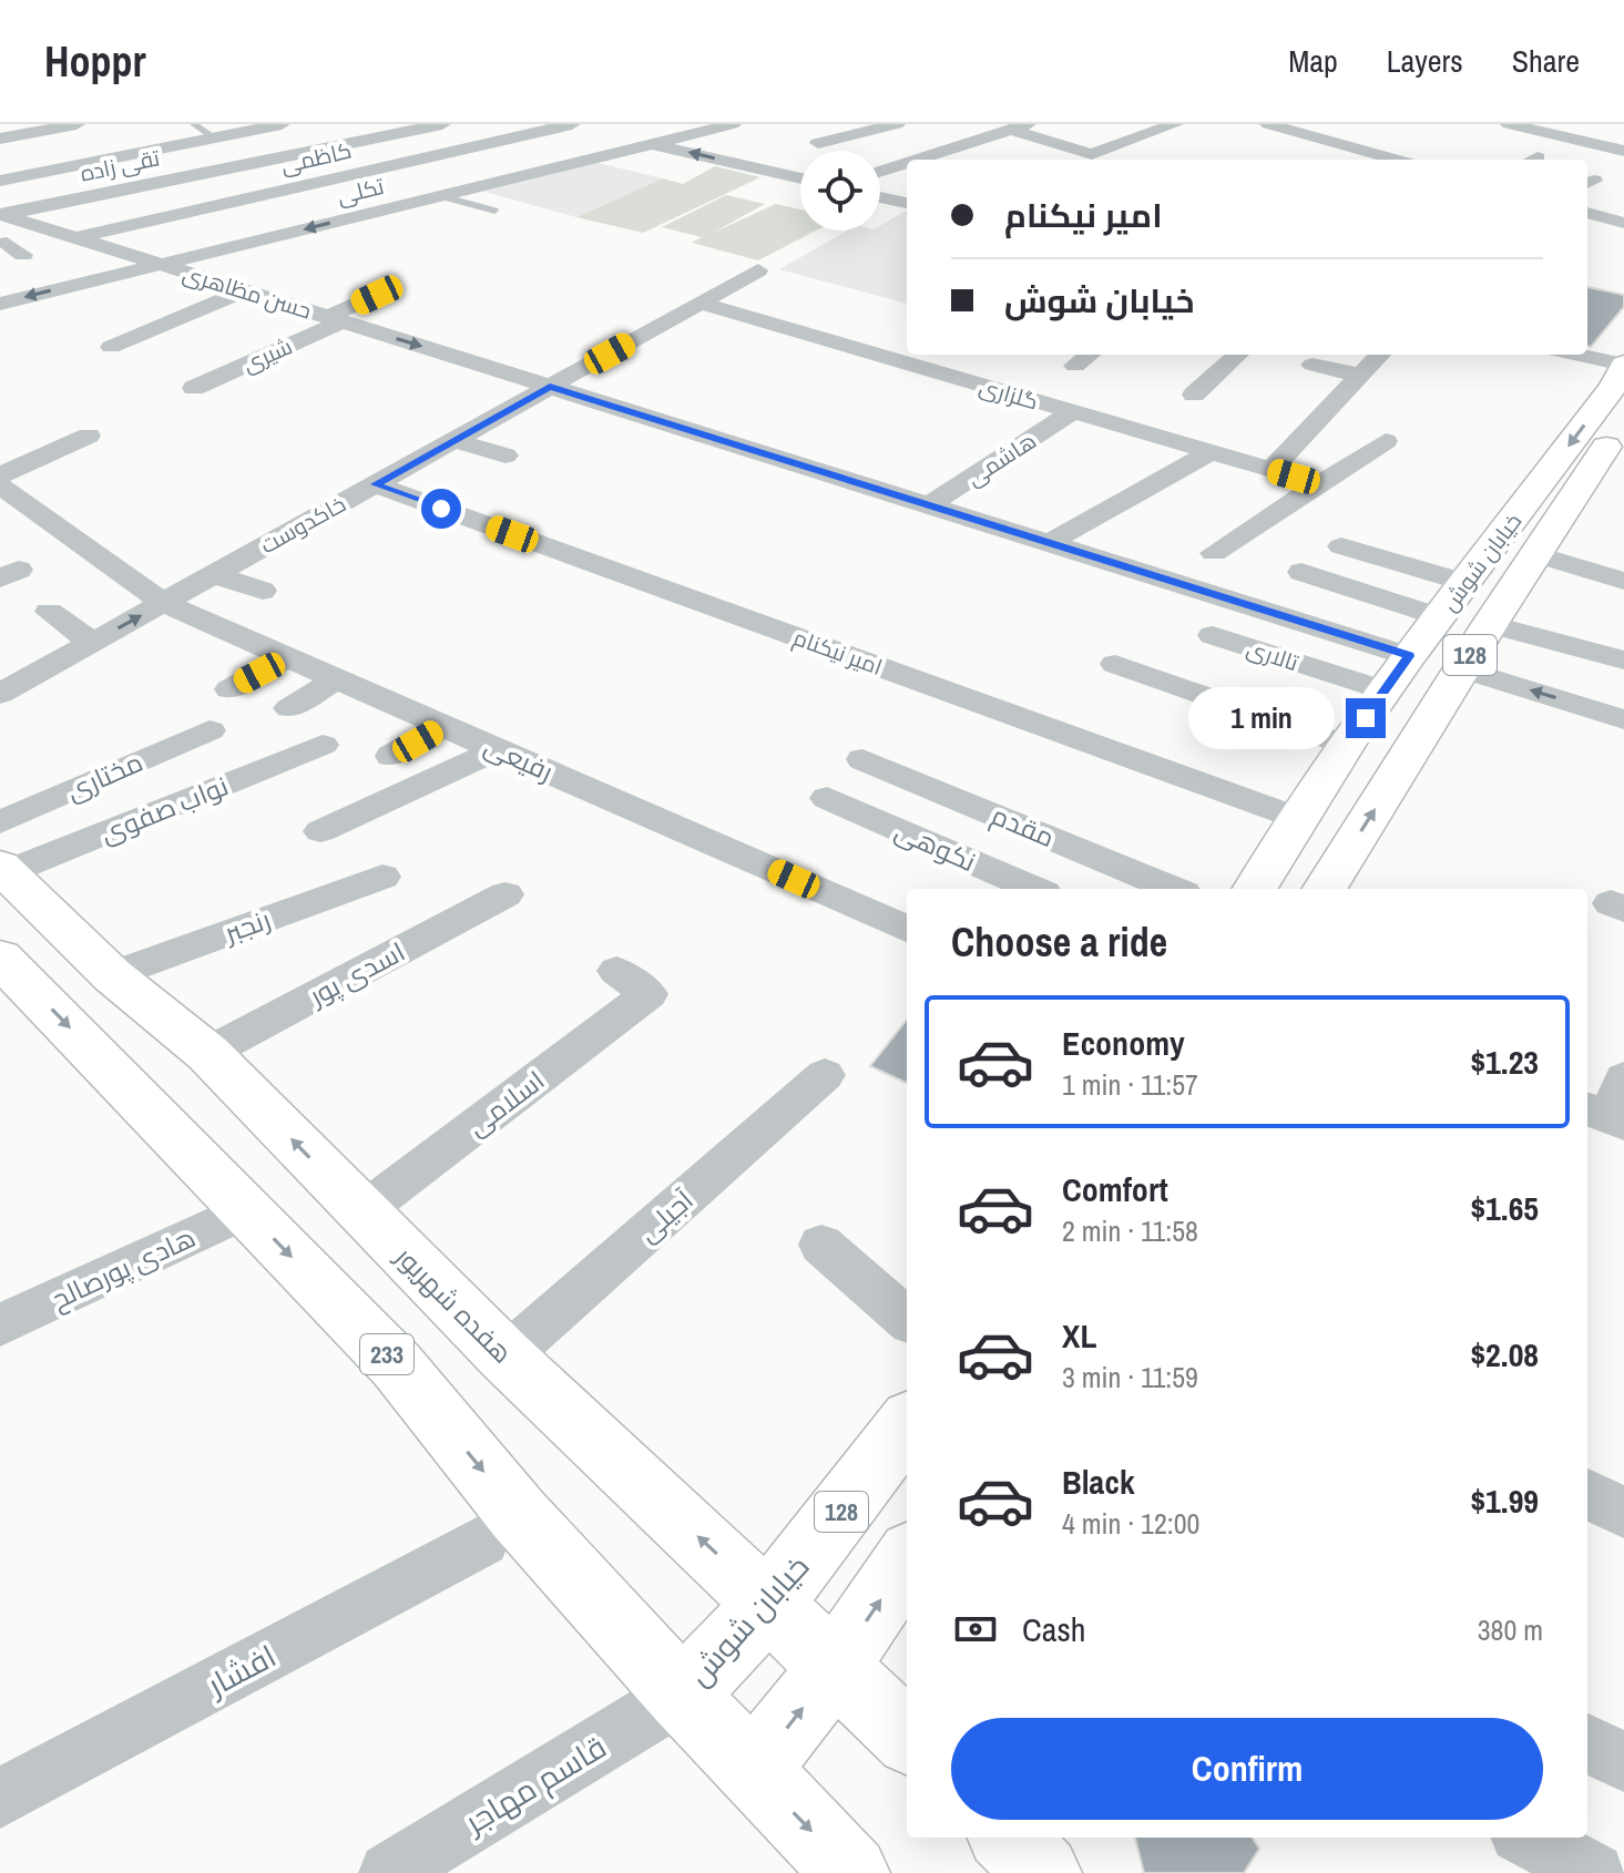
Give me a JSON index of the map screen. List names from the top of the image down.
{
  "streets": {
    "main road": [
      "خیابان شوش",
      "128",
      "هفده شهریور",
      "233"
    ],
    "street": [
      "کاظمی",
      "تقی زاده",
      "تکلی",
      "حسن مظاهری",
      "شیری",
      "گلزاری",
      "هاشمی",
      "خاکدوست",
      "امیر نیکنام",
      "تالاری",
      "رفیعی",
      "مختاری",
      "نواب صفوی",
      "مقدم",
      "نکوهی",
      "رنجبر",
      "اسدی پور",
      "اسلامی",
      "آجیلی",
      "هادی پورصالح",
      "افشار",
      "قاسم مهاجر"
    ]
  },
  "crossings": [
    ["کاظمی", "حسن مظاهری"],
    ["تقی زاده", "حسن مظاهری"],
    ["تکلی", "حسن مظاهری"],
    ["حسن مظاهری", "شیری"],
    ["حسن مظاهری", "هاشمی"],
    ["حسن مظاهری", "خاکدوست"],
    ["حسن مظاهری", "خیابان شوش"],
    ["گلزاری", "هاشمی"],
    ["گلزاری", "خاکدوست"],
    ["خاکدوست", "امیر نیکنام"],
    ["خاکدوست", "رفیعی"],
    ["خیابان شوش", "امیر نیکنام"],
    ["خیابان شوش", "تالاری"],
    ["خیابان شوش", "هفده شهریور"],
    ["خیابان شوش", "233"],
    ["خیابان شوش", "قاسم مهاجر"],
    ["مختاری", "نواب صفوی"],
    ["مختاری", "هفده شهریور"],
    ["نواب صفوی", "هفده شهریور"],
    ["رنجبر", "هفده شهریور"],
    ["اسدی پور", "هفده شهریور"],
    ["اسلامی", "هفده شهریور"],
    ["آجیلی", "هفده شهریور"],
    ["هادی پورصالح", "233"],
    ["233", "قاسم مهاجر"]
  ],
  "page": {
    "header": "Hoppr",
    "nav": ["Map", "Layers", "Share"],
    "banner": ["امیر نیکنام", "خیابان شوش"],
    "bubble": "1 min",
    "heading": "Choose a ride",
    "list": [
      {
        "name": "Economy",
        "note": "1 min · 11:57",
        "value": "$1.23"
      },
      {
        "name": "Comfort",
        "note": "2 min · 11:58",
        "value": "$1.65"
      },
      {
        "name": "XL",
        "note": "3 min · 11:59",
        "value": "$2.08"
      },
      {
        "name": "Black",
        "note": "4 min · 12:00",
        "value": "$1.99"
      }
    ],
    "pay": ["Cash", "380 m"],
    "buttons": "Confirm"
  }
}
